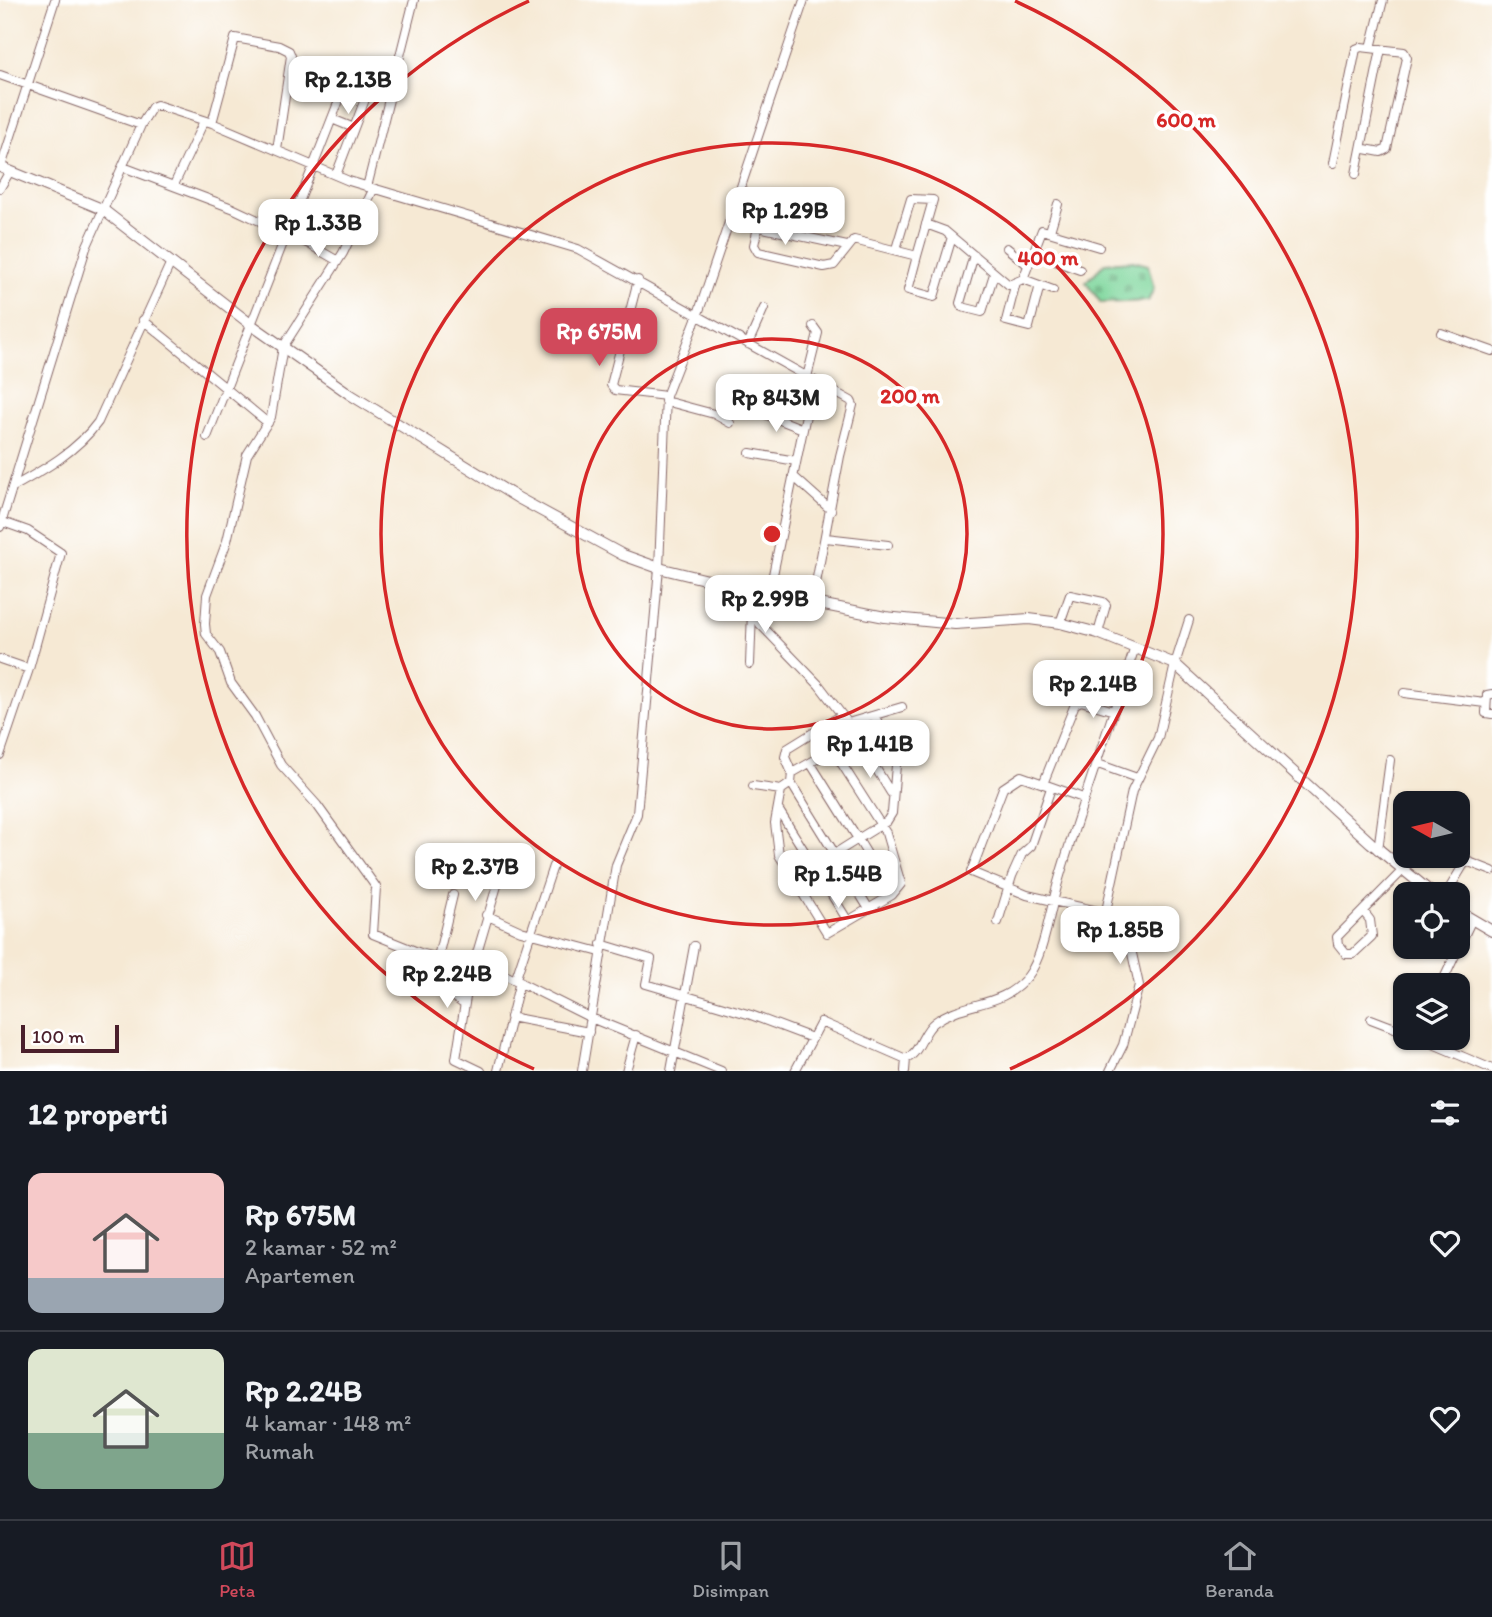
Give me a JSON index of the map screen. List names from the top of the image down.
{
  "scale_bar": "100 m",
  "north": "left",
  "page": {
    "price": [
      "Rp 2.13B",
      "Rp 1.29B",
      "Rp 1.33B",
      "Rp 675M",
      "Rp 843M",
      "Rp 2.99B",
      "Rp 2.14B",
      "Rp 1.41B",
      "Rp 2.37B",
      "Rp 1.54B",
      "Rp 1.85B",
      "Rp 2.24B"
    ],
    "scale": "100 m",
    "heading": "12 properti",
    "list": [
      {
        "name": "Rp 675M",
        "note": "2 kamar · 52 m² · Apartemen"
      },
      {
        "name": "Rp 2.24B",
        "note": "4 kamar · 148 m² · Rumah"
      }
    ],
    "tabs": ["Peta", "Disimpan", "Beranda"]
  },
  "rings": ["600 m", "400 m", "200 m"]
}
